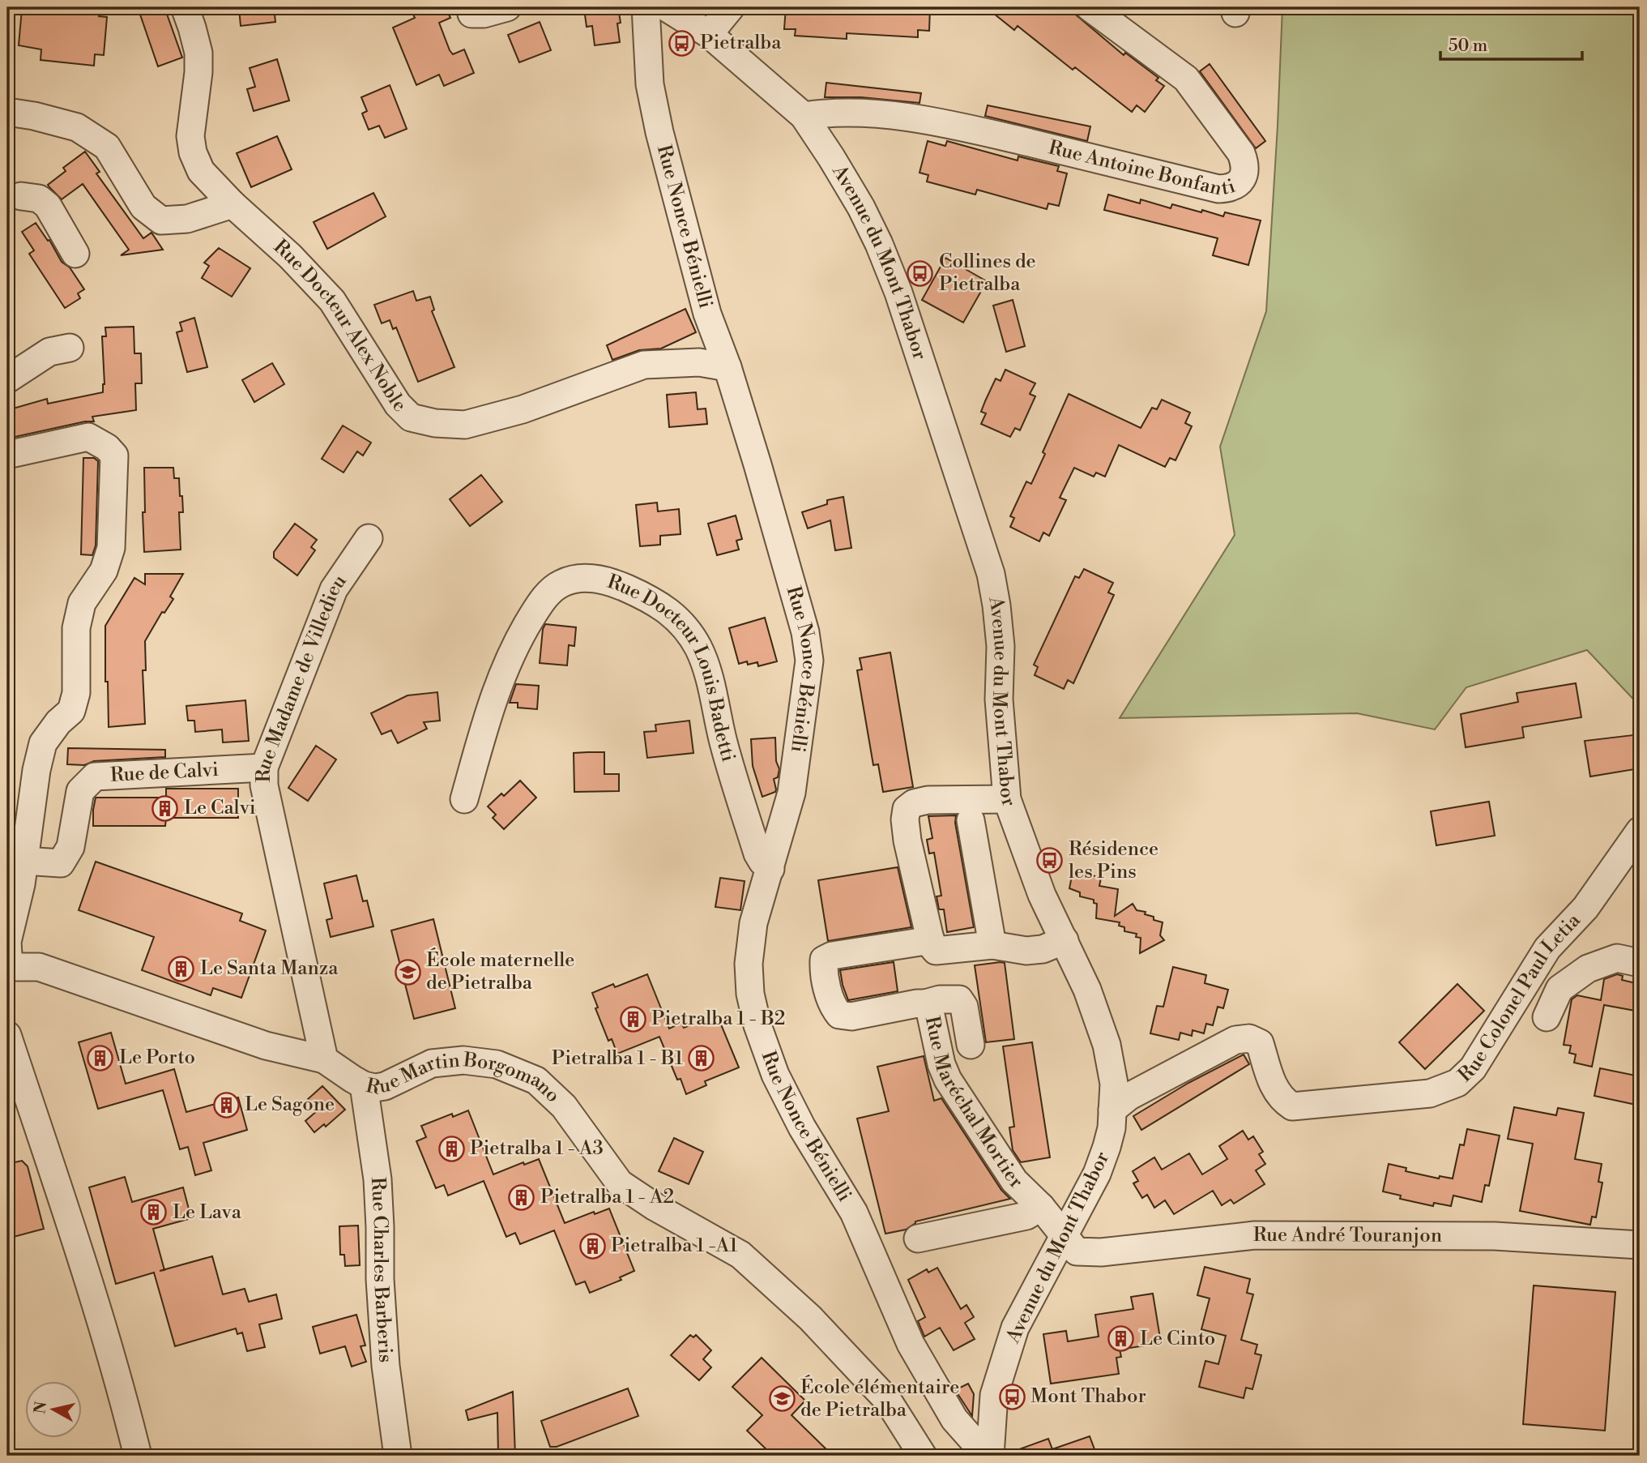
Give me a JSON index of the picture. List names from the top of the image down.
{
  "streets": {
    "street": [
      "Rue Antoine Bonfanti",
      "Rue Nonce Bénielli",
      "Avenue du Mont Thabor",
      "Rue Docteur Alex Noble",
      "Rue Docteur Louis Badetti",
      "Rue Madame de Villedieu",
      "Rue de Calvi",
      "Rue Colonel Paul Letia",
      "Rue Martin Borgomano",
      "Rue Maréchal Mortier",
      "Rue André Touranjon",
      "Rue Charles Barberis"
    ]
  },
  "crossings": [
    ["Rue Antoine Bonfanti", "Avenue du Mont Thabor"],
    ["Rue Nonce Bénielli", "Avenue du Mont Thabor"],
    ["Rue Nonce Bénielli", "Rue Docteur Alex Noble"],
    ["Rue Nonce Bénielli", "Rue Docteur Louis Badetti"],
    ["Avenue du Mont Thabor", "Rue Colonel Paul Letia"],
    ["Avenue du Mont Thabor", "Rue Maréchal Mortier"],
    ["Avenue du Mont Thabor", "Rue André Touranjon"],
    ["Rue Madame de Villedieu", "Rue de Calvi"],
    ["Rue Madame de Villedieu", "Rue Martin Borgomano"],
    ["Rue Martin Borgomano", "Rue Charles Barberis"],
    ["Rue Maréchal Mortier", "Rue André Touranjon"]
  ],
  "places": {
    "bus stop": [
      "Pietralba",
      "Collines de Pietralba",
      "Résidence les Pins",
      "Mont Thabor"
    ],
    "building": [
      "Le Calvi",
      "Le Santa Manza",
      "Pietralba 1 - B2",
      "Le Porto",
      "Pietralba 1 - B1",
      "Le Sagone",
      "Pietralba 1 - A3",
      "Pietralba 1 - A2",
      "Le Lava",
      "Pietralba 1 -A1",
      "Le Cinto"
    ],
    "school or university": ["École maternelle de Pietralba", "École élémentaire de Pietralba"]
  },
  "scale_bar": "50 m",
  "north": "left"
}
